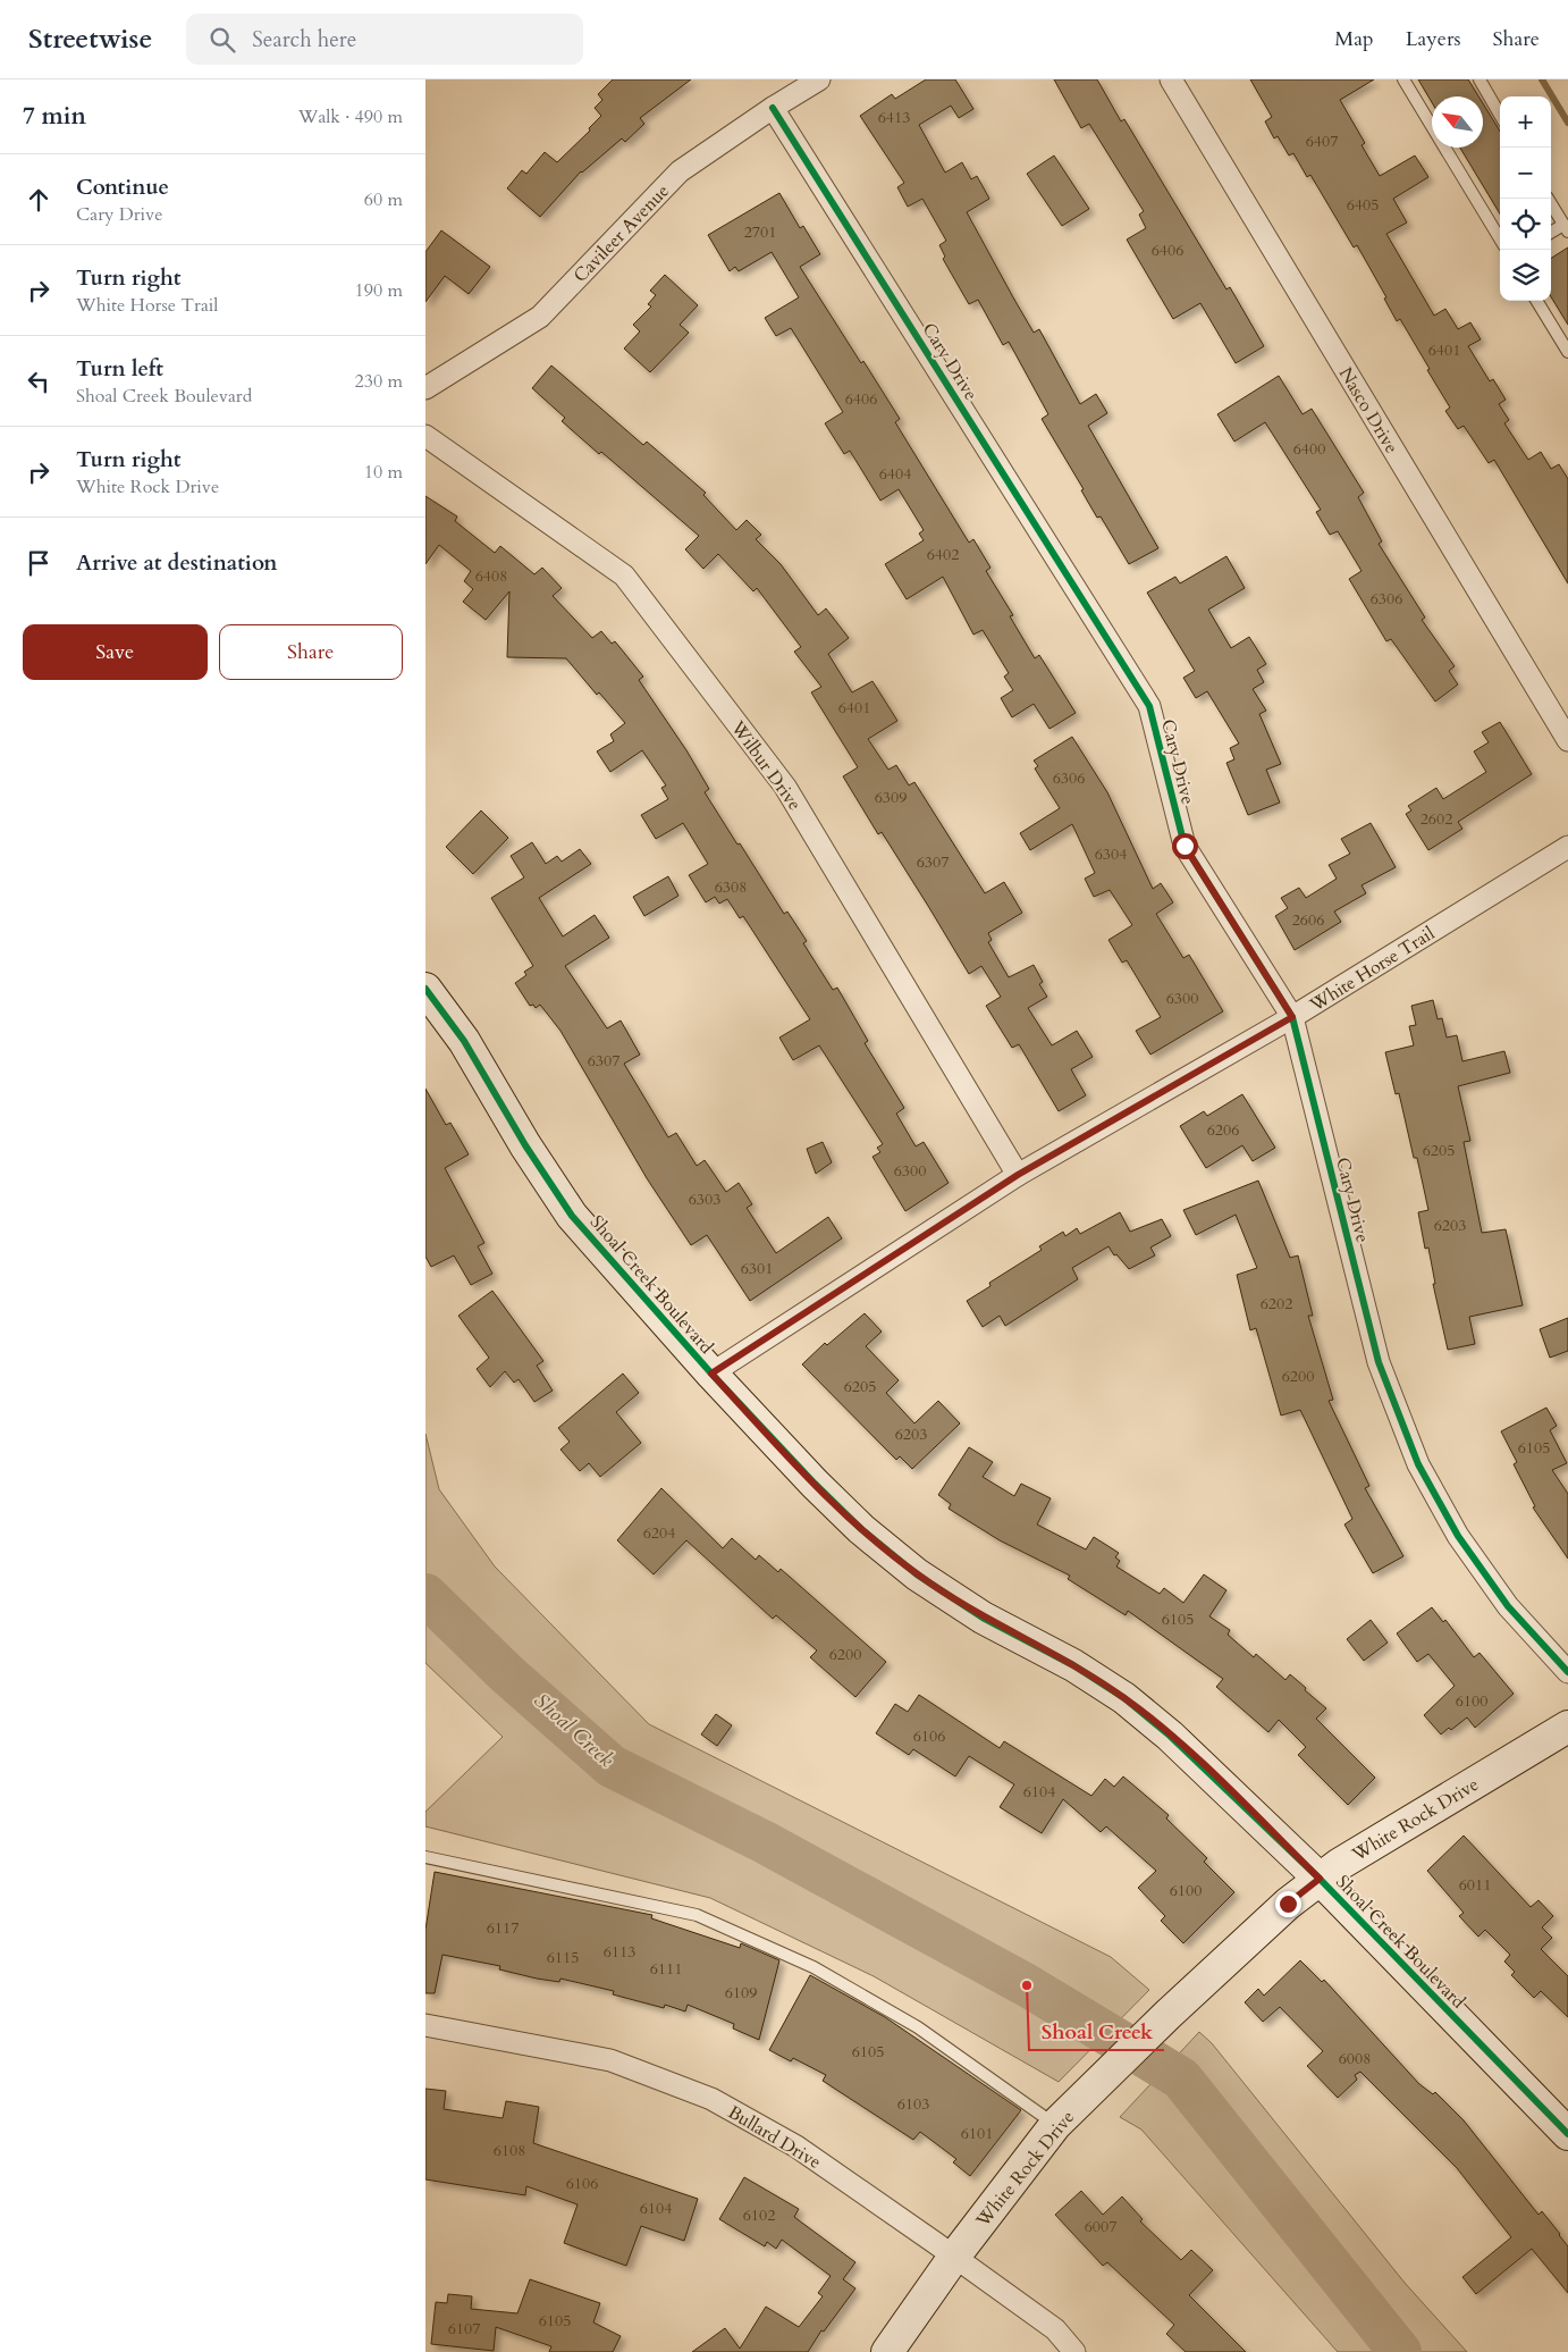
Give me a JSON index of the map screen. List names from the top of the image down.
{
  "streets": {
    "street": [
      "Cavileer Avenue",
      "Cary Drive",
      "Nasco Drive",
      "Wilbur Drive",
      "White Horse Trail",
      "Shoal Creek Boulevard",
      "White Rock Drive",
      "Bullard Drive"
    ]
  },
  "crossings": [
    ["Cavileer Avenue", "Cary Drive"],
    ["Cary Drive", "White Horse Trail"],
    ["Wilbur Drive", "White Horse Trail"],
    ["White Horse Trail", "Shoal Creek Boulevard"],
    ["Shoal Creek Boulevard", "White Rock Drive"],
    ["White Rock Drive", "Bullard Drive"]
  ],
  "water": ["Shoal Creek"],
  "places": ["Shoal Creek"],
  "house_numbers": [
    "6413",
    "6407",
    "6405",
    "2701",
    "6406",
    "6401",
    "6406",
    "6400",
    "6404",
    "6402",
    "6408",
    "6306",
    "6401",
    "6306",
    "6309",
    "2602",
    "6304",
    "6307",
    "6308",
    "2606",
    "6300",
    "6307",
    "6206",
    "6205",
    "6300",
    "6303",
    "6203",
    "6301",
    "6202",
    "6200",
    "6205",
    "6203",
    "6105",
    "6204",
    "6105",
    "6200",
    "6100",
    "6106",
    "6104",
    "6011",
    "6100",
    "6117",
    "6113",
    "6115",
    "6111",
    "6109",
    "6105",
    "6008",
    "6103",
    "6101",
    "6108",
    "6106",
    "6104",
    "6102",
    "6007",
    "6105",
    "6107"
  ],
  "north": "top left",
  "page": {
    "header": "Streetwise",
    "search": "Search here",
    "nav": ["Map", "Layers", "Share"],
    "heading": ["7 min", "Walk · 490 m"],
    "map_buttons": ["+", "−"],
    "list": [
      ["Continue", "Cary Drive", "60 m"],
      ["Turn right", "White Horse Trail", "190 m"],
      ["Turn left", "Shoal Creek Boulevard", "230 m"],
      ["Turn right", "White Rock Drive", "10 m"],
      "Arrive at destination"
    ],
    "buttons": ["Save", "Share"]
  }
}
